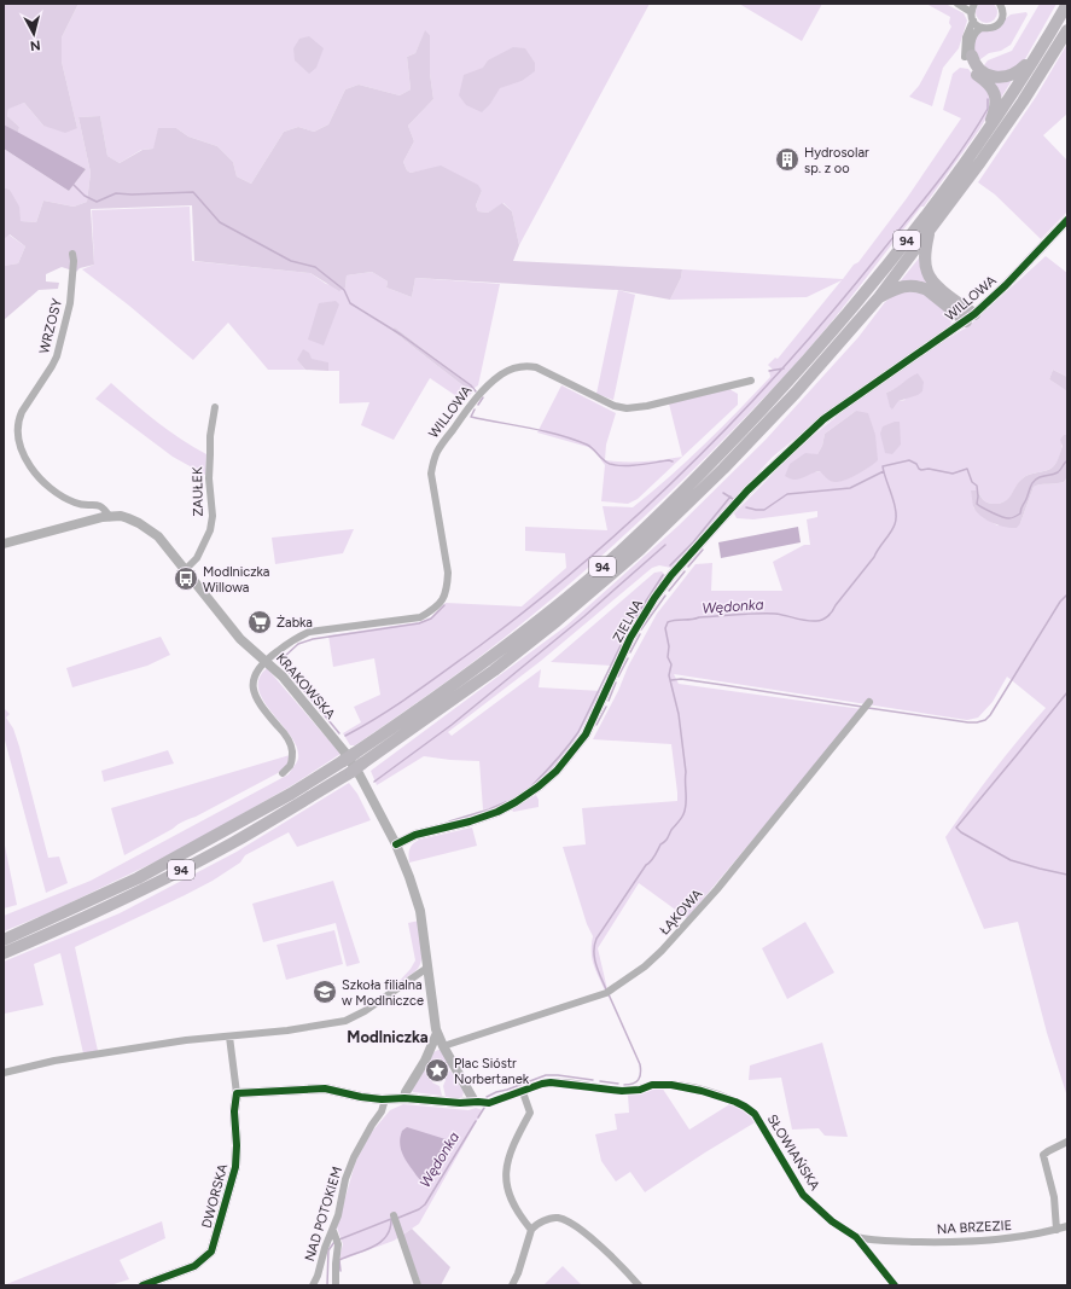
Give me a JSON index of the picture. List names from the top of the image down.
{
  "streets": {
    "highway": ["94"],
    "street": [
      "WILLOWA",
      "WRZOSY",
      "ZAUŁEK",
      "ZIELNA",
      "KRAKOWSKA",
      "ŁĄKOWA",
      "SŁOWIAŃSKA",
      "DWORSKA",
      "NAD POTOKIEM",
      "NA BRZEZIE"
    ]
  },
  "crossings": [
    ["WILLOWA", "ZIELNA"],
    ["WILLOWA", "KRAKOWSKA"],
    ["WRZOSY", "KRAKOWSKA"],
    ["ZAUŁEK", "KRAKOWSKA"],
    ["ZIELNA", "KRAKOWSKA"],
    ["SŁOWIAŃSKA", "NA BRZEZIE"]
  ],
  "districts": ["Modlniczka"],
  "water": ["Wędonka"],
  "places": {
    "building": ["Hydrosolar sp. z oo"],
    "bus stop": ["Modlniczka Willowa"],
    "supermarket": ["Żabka"],
    "school or university": ["Szkoła filialna w Modlniczce"],
    "place": ["Plac Sióstr Norbertanek"]
  },
  "north": "bottom"
}
